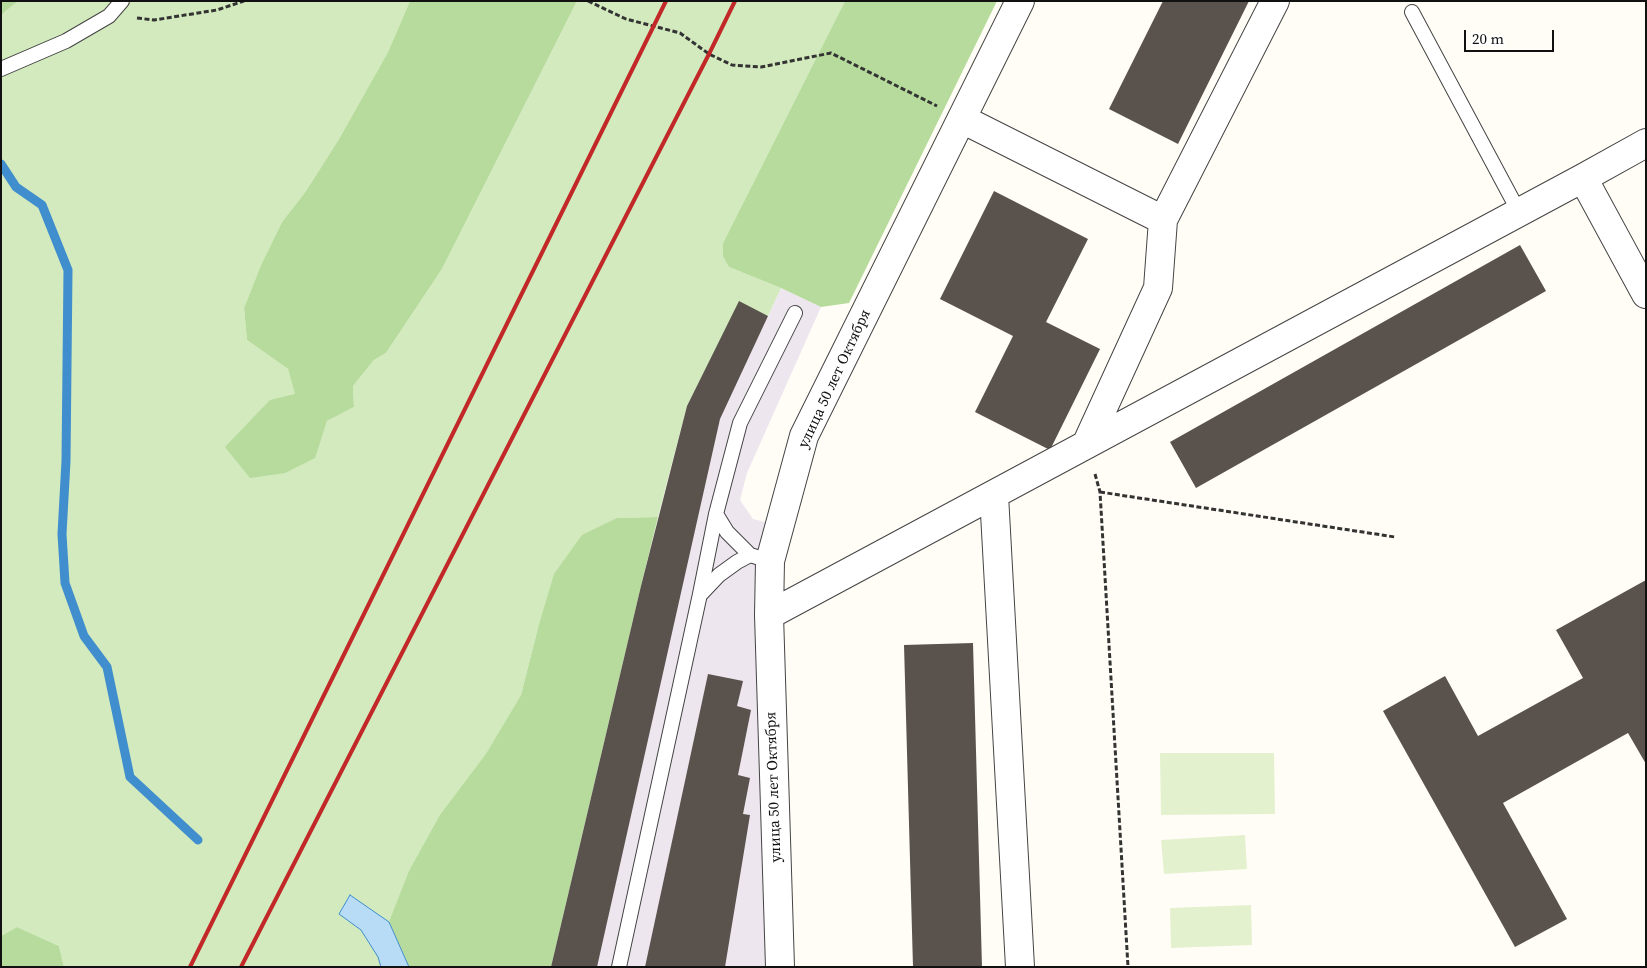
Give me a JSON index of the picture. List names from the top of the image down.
{
  "streets": {
    "street": ["улица 50 лет Октября"]
  },
  "scale_bar": "20 m"
}
